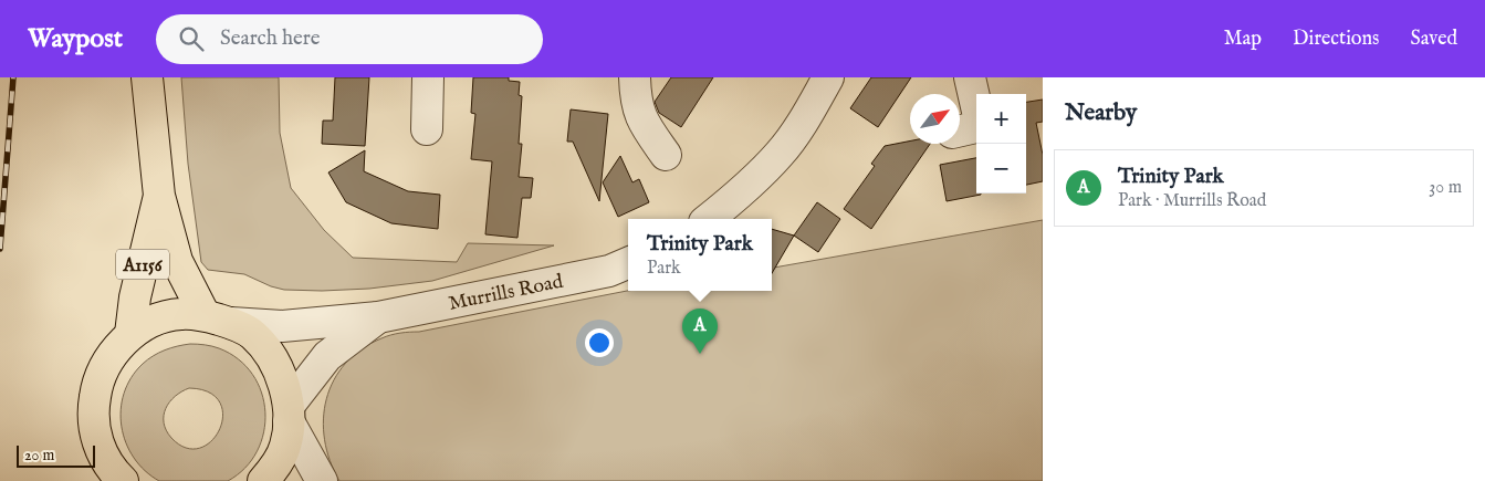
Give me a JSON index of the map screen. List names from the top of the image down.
{
  "streets": {
    "main road": ["A1156"],
    "street": ["Murrills Road"]
  },
  "crossings": [
    ["A1156", "Murrills Road"]
  ],
  "scale_bar": "20 m",
  "north": "top right",
  "page": {
    "header": "Waypost",
    "search": "Search here",
    "nav": ["Map", "Directions", "Saved"],
    "heading": "Nearby",
    "map_buttons": ["+", "−"],
    "list": [
      {
        "mark": "A",
        "name": "Trinity Park",
        "note": "Park · Murrills Road",
        "value": "30 m"
      }
    ],
    "popup": ["Trinity Park", "Park"],
    "pins": "A",
    "scale": "20 m"
  }
}
